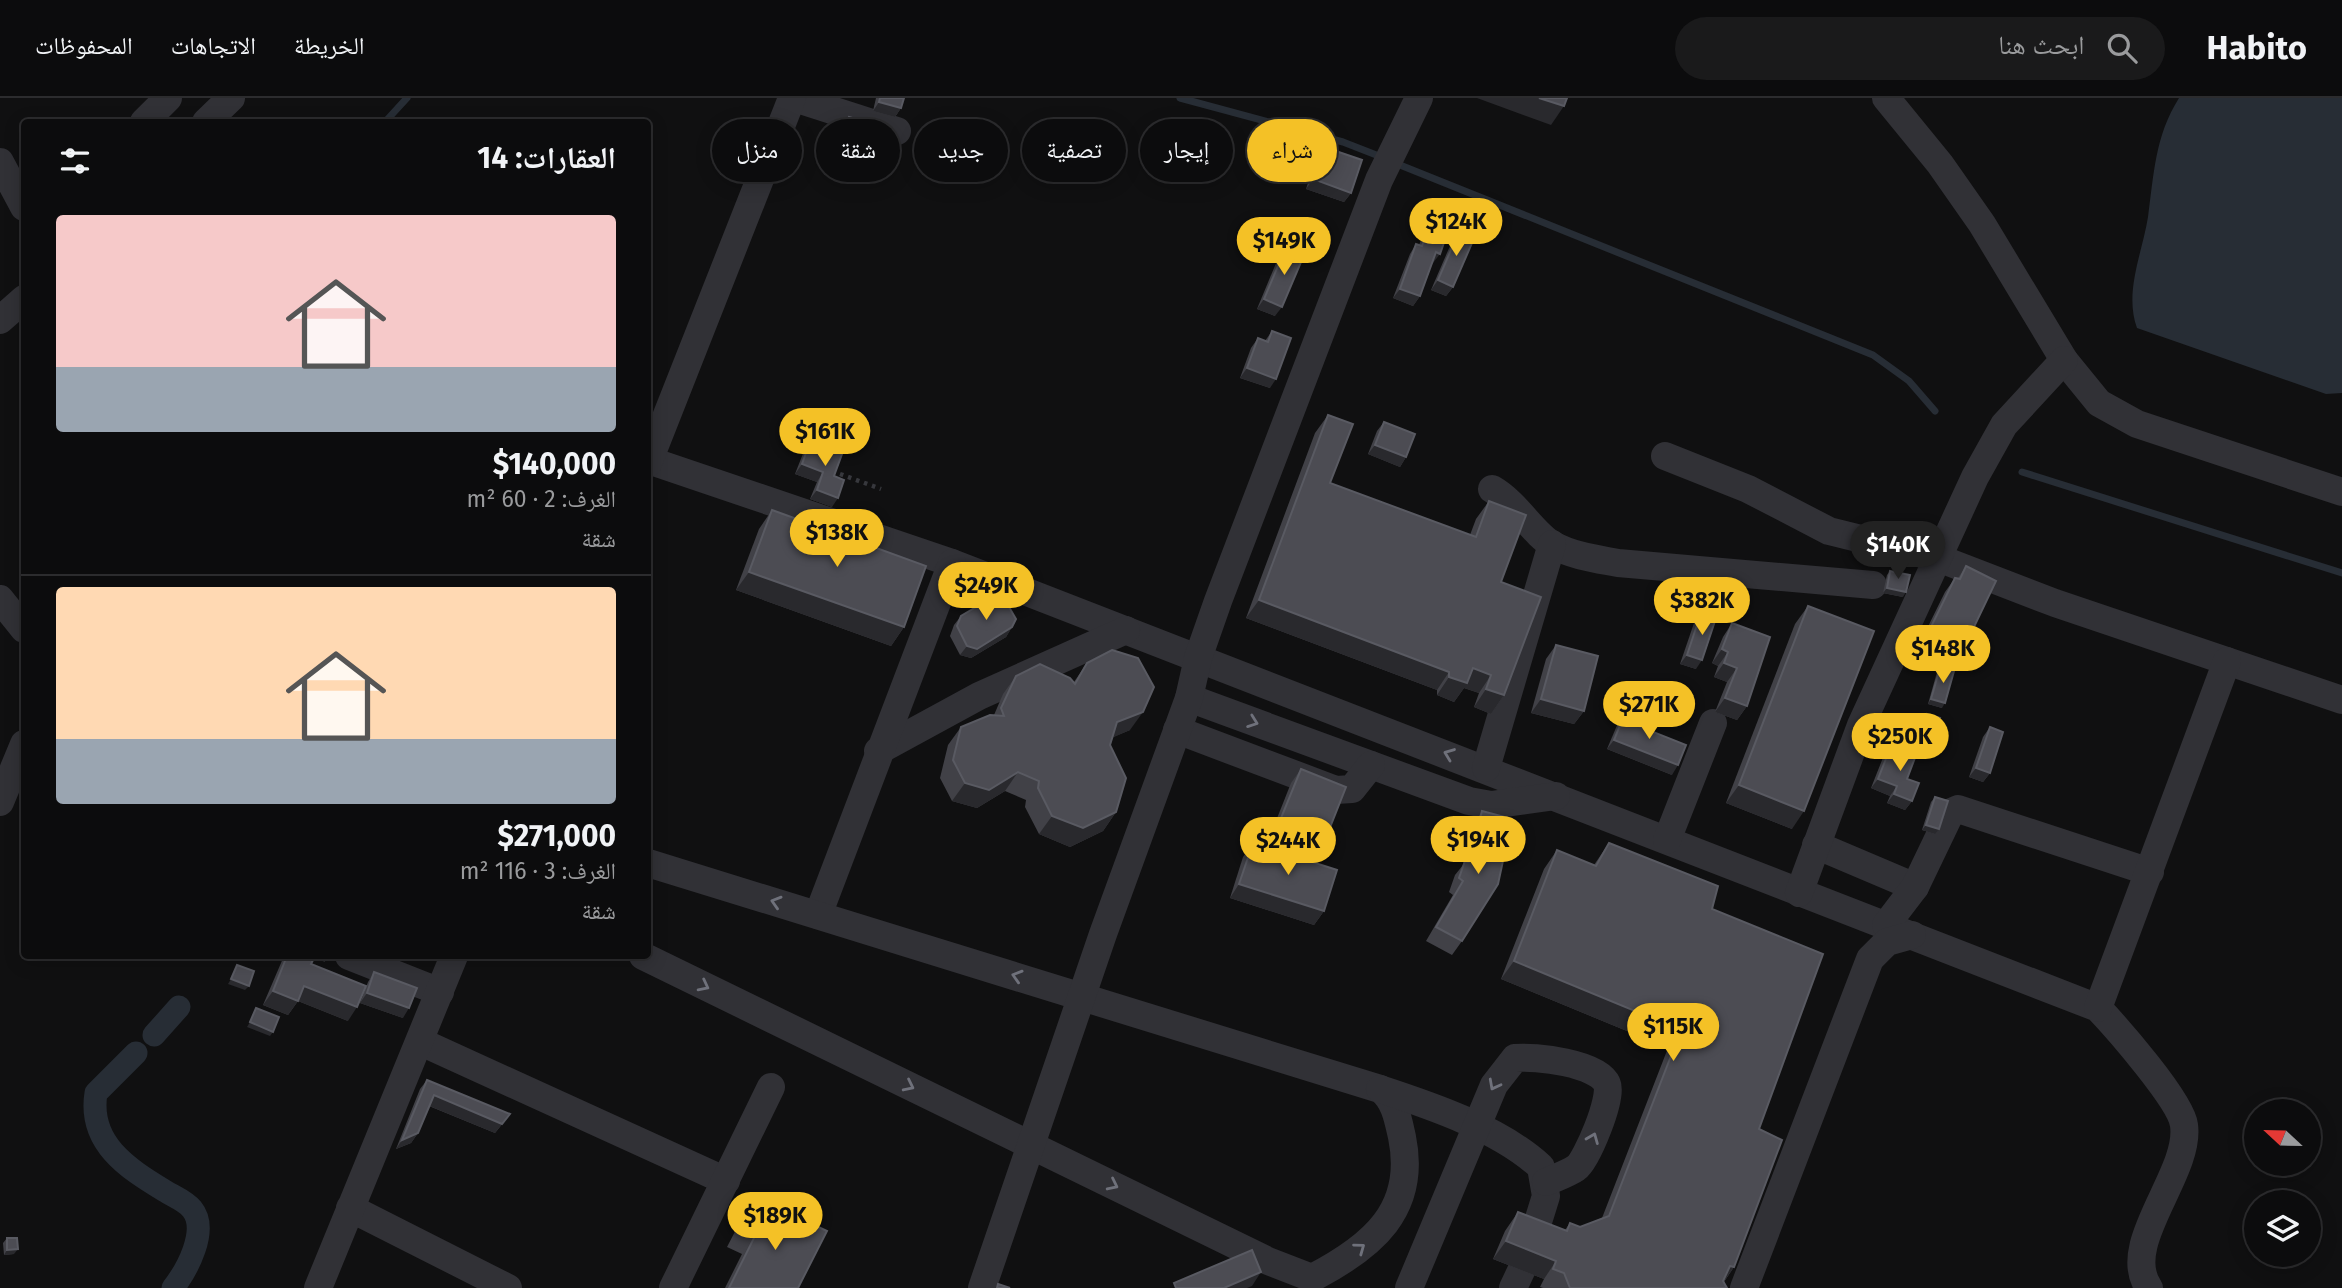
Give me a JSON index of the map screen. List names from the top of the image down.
{
  "north": "left",
  "page": {
    "header": "Habito",
    "search": "ابحث هنا",
    "nav": ["الخريطة", "الاتجاهات", "المحفوظات"],
    "chip": [
      "شراء",
      "إيجار",
      "تصفية",
      "جديد",
      "شقة",
      "منزل"
    ],
    "heading": "العقارات: 14",
    "price": [
      "$124K",
      "$149K",
      "$161K",
      "$138K",
      "$140K",
      "$249K",
      "$382K",
      "$148K",
      "$271K",
      "$250K",
      "$194K",
      "$244K",
      "$115K",
      "$189K"
    ],
    "list": [
      {
        "name": "$140,000",
        "note": "الغرف: 2 · 60 m² · شقة"
      },
      {
        "name": "$271,000",
        "note": "الغرف: 3 · 116 m² · شقة"
      }
    ]
  }
}
